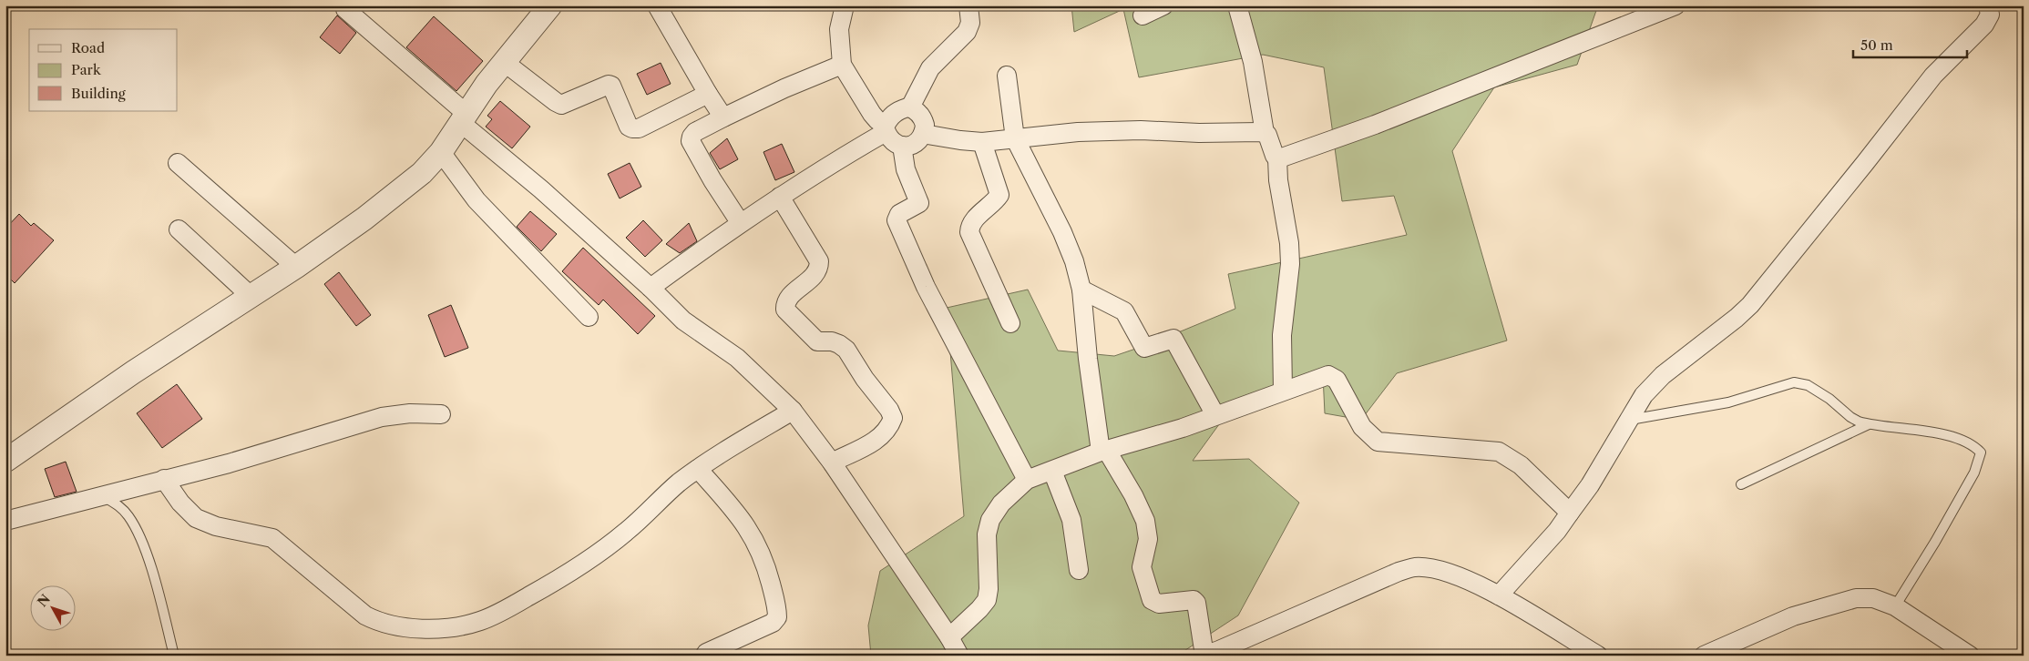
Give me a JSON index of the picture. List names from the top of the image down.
{
  "legend": ["Road", "Park", "Building"],
  "scale_bar": "50 m",
  "north": "top left"
}
